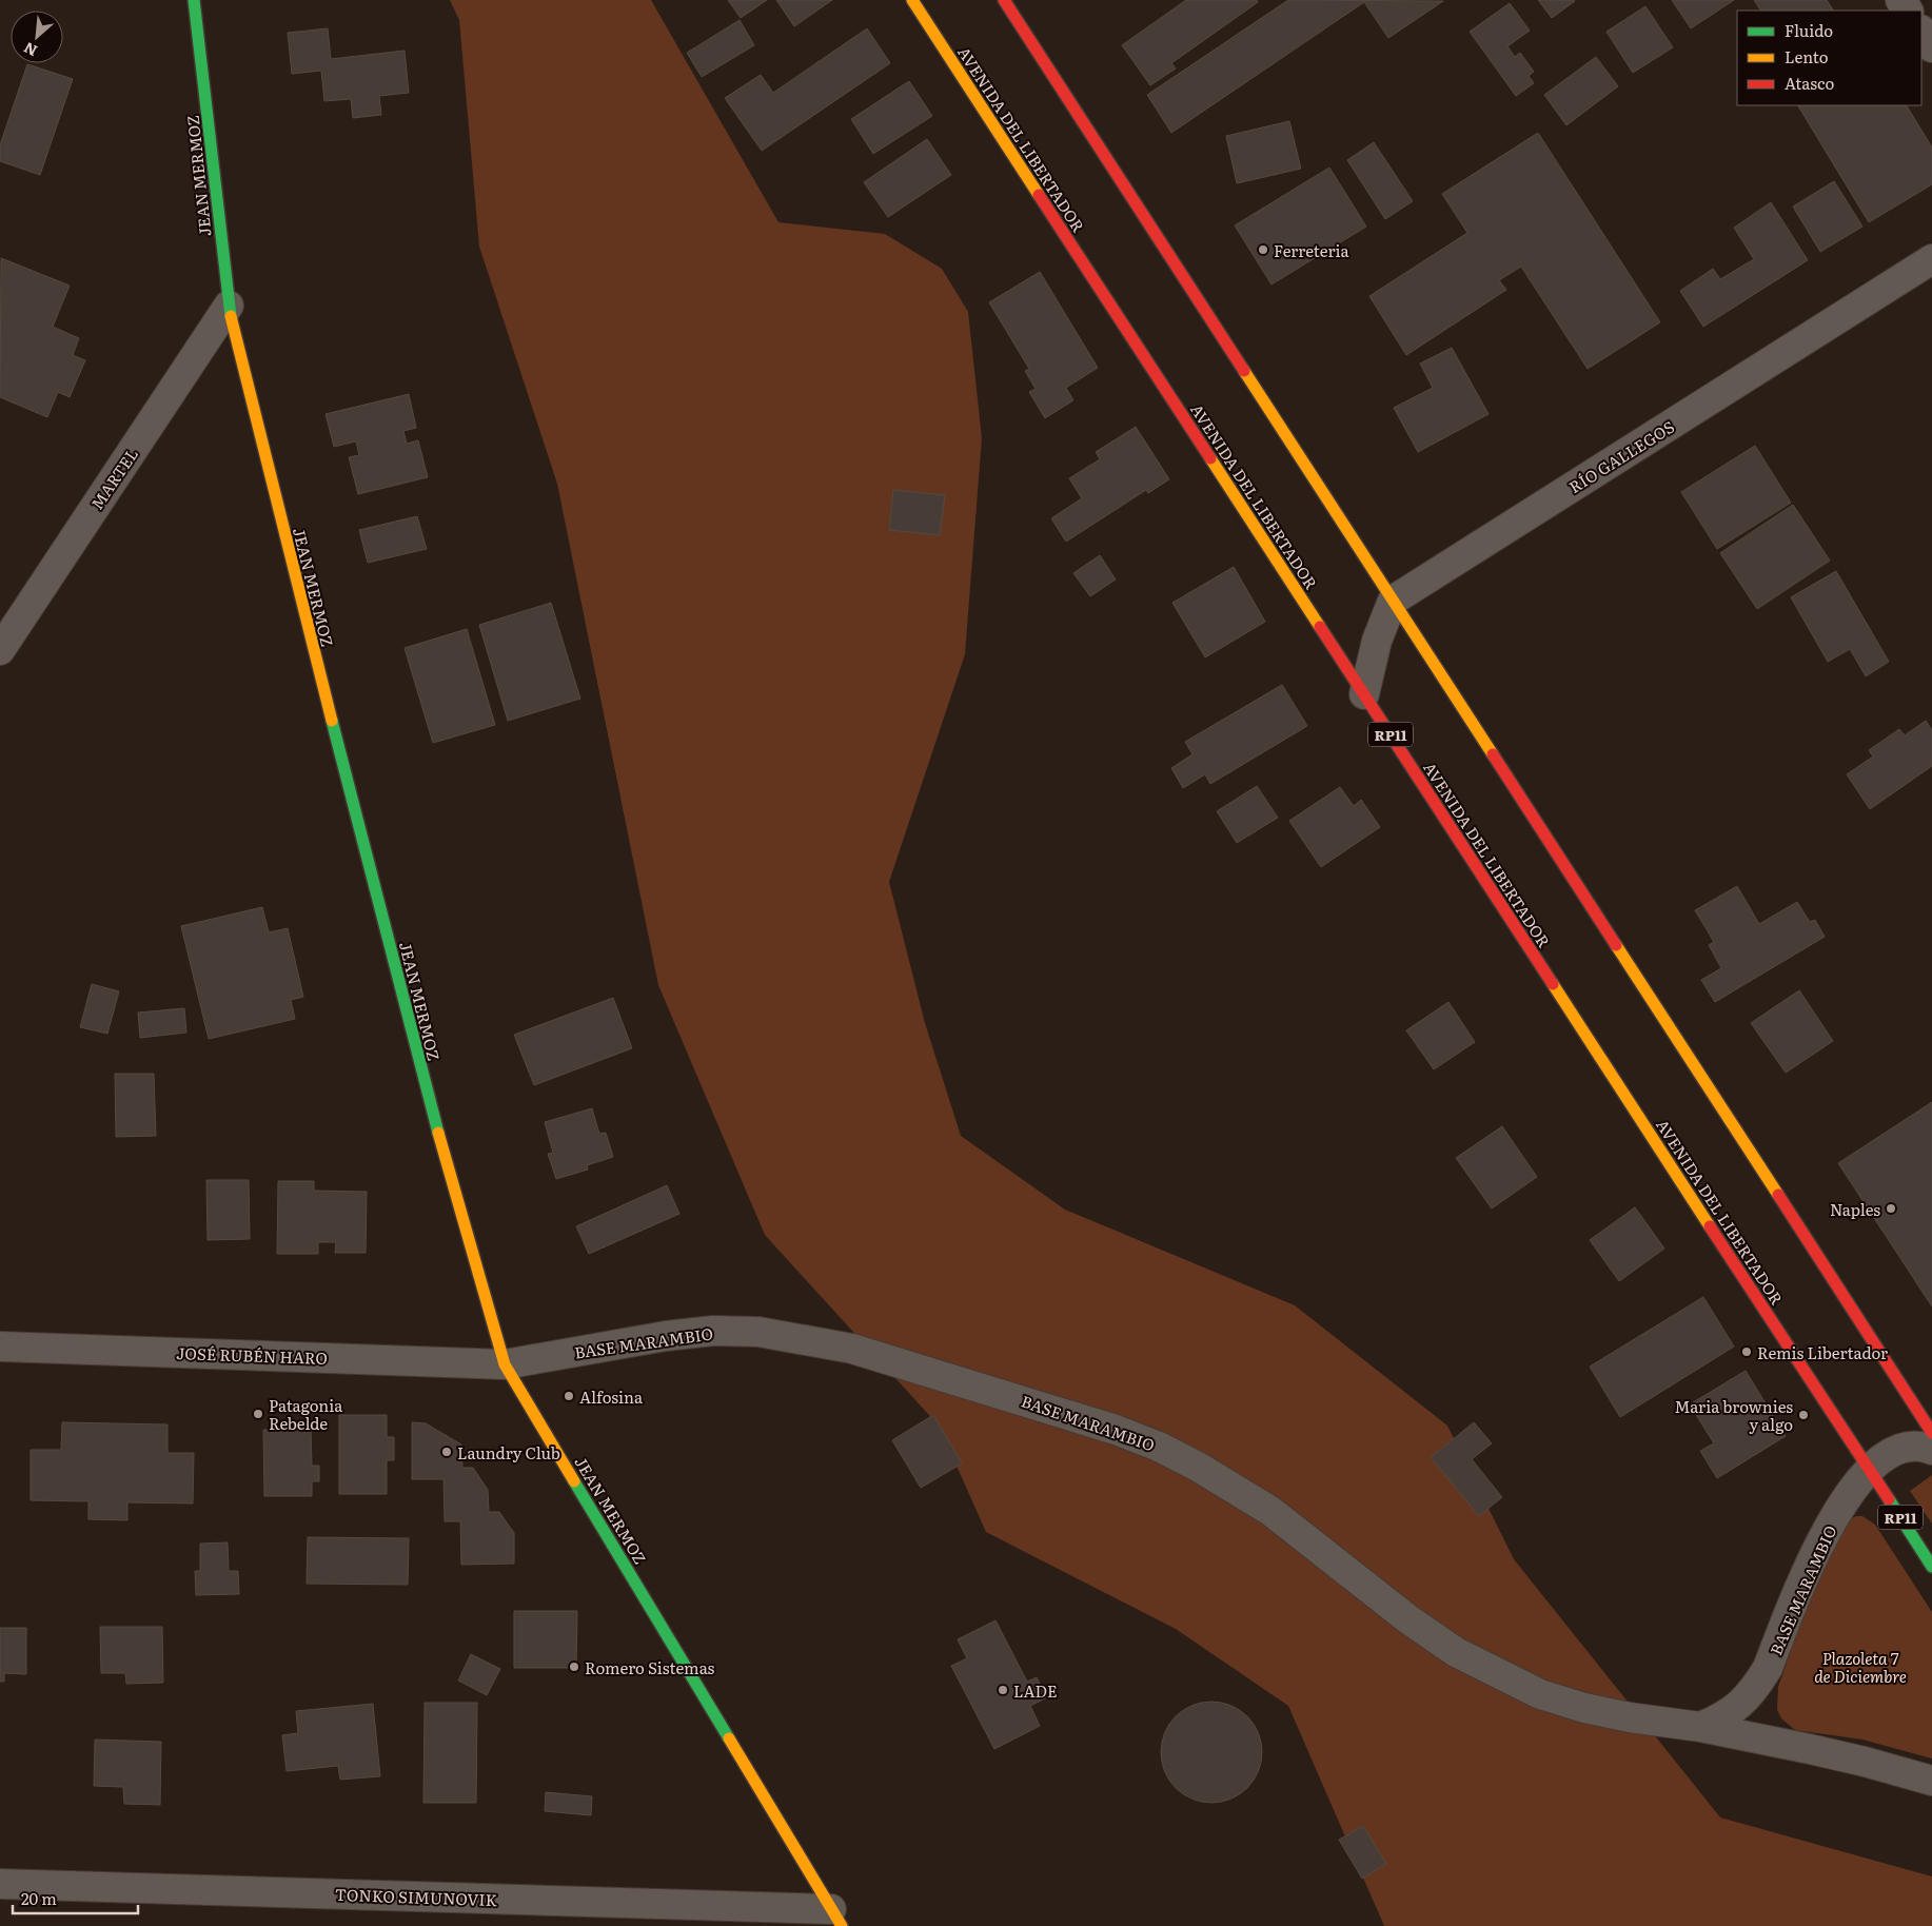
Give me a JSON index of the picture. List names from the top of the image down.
{
  "streets": {
    "main road": ["AVENIDA DEL LIBERTADOR", "JEAN MERMOZ", "RP11"],
    "street": [
      "RÍO GALLEGOS",
      "MARTEL",
      "BASE MARAMBIO",
      "JOSÉ RUBÉN HARO",
      "TONKO SIMUNOVIK"
    ]
  },
  "crossings": [
    ["AVENIDA DEL LIBERTADOR", "BASE MARAMBIO"],
    ["JEAN MERMOZ", "MARTEL"],
    ["JEAN MERMOZ", "BASE MARAMBIO"],
    ["JEAN MERMOZ", "JOSÉ RUBÉN HARO"],
    ["JEAN MERMOZ", "TONKO SIMUNOVIK"],
    ["BASE MARAMBIO", "JOSÉ RUBÉN HARO"]
  ],
  "parks": ["Plazoleta 7 de Diciembre"],
  "places": [
    "Ferreteria",
    "Naples",
    "Remis Libertador",
    "Alfosina",
    "Patagonia Rebelde",
    "Maria brownies y algo",
    "Laundry Club",
    "Romero Sistemas",
    "LADE"
  ],
  "legend": ["Fluido", "Lento", "Atasco"],
  "scale_bar": "20 m",
  "north": "bottom left"
}
